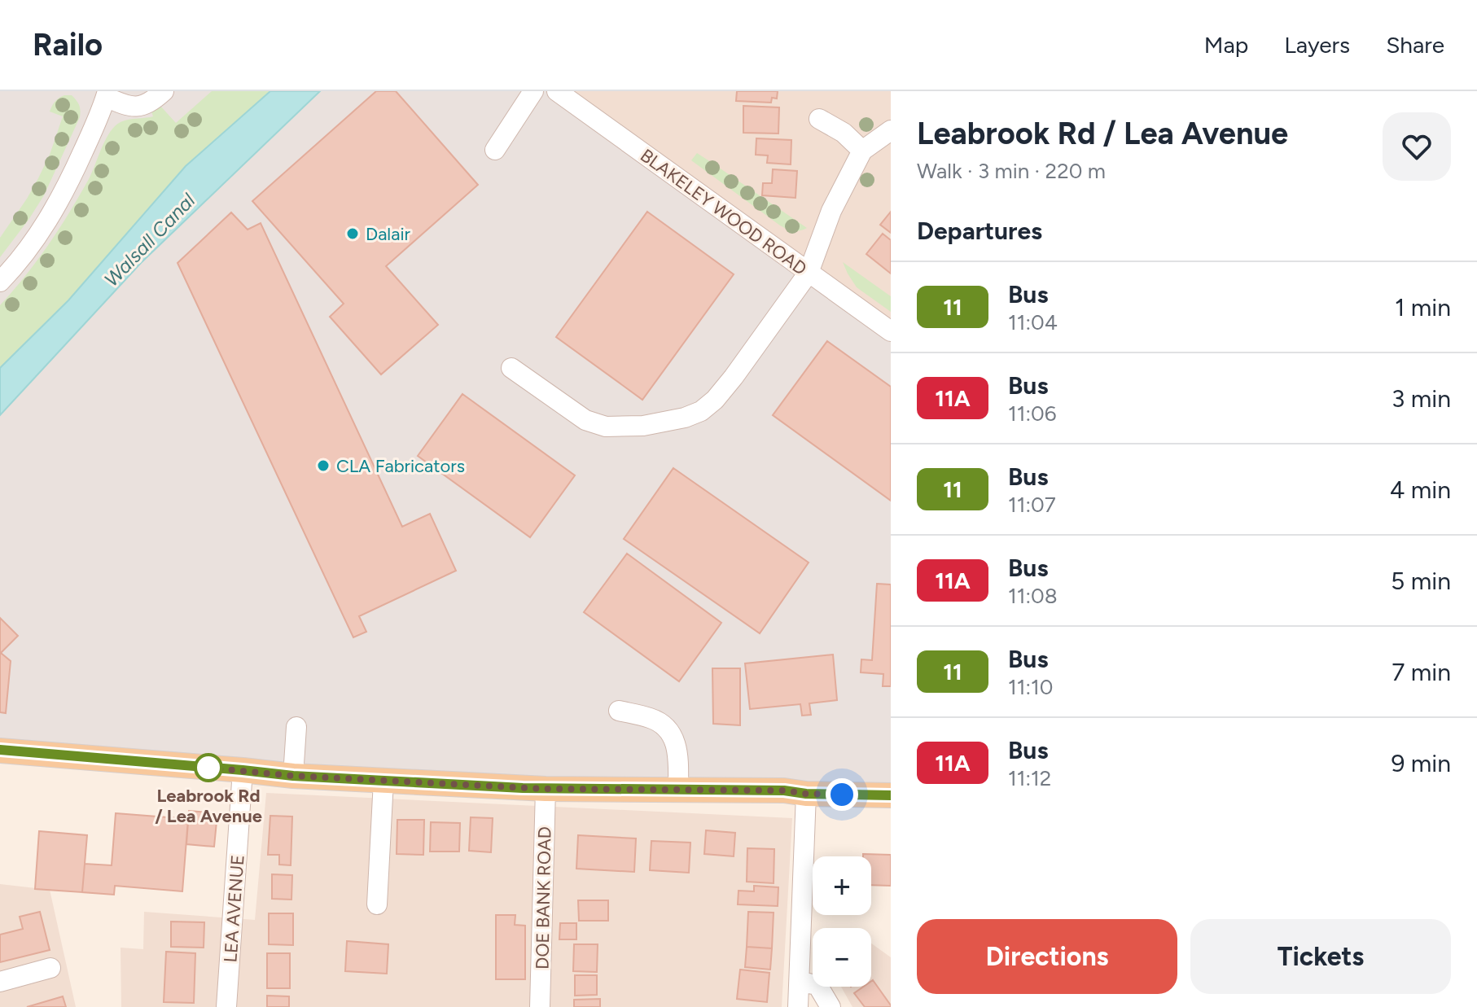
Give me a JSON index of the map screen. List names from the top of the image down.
{
  "streets": {
    "street": ["BLAKELEY WOOD ROAD", "DOE BANK ROAD", "LEA AVENUE"]
  },
  "water": ["Walsall Canal"],
  "places": ["Dalair", "CLA Fabricators", "Leabrook Rd / Lea Avenue"],
  "lines": ["bus line 11"],
  "page": {
    "header": "Railo",
    "nav": ["Map", "Layers", "Share"],
    "heading": [
      ["Leabrook Rd / Lea Avenue", "Walk · 3 min · 220 m"],
      "Departures"
    ],
    "list": [
      {
        "mark": "11",
        "name": "Bus",
        "note": "11:04",
        "value": "1 min"
      },
      {
        "mark": "11A",
        "name": "Bus",
        "note": "11:06",
        "value": "3 min"
      },
      {
        "mark": "11",
        "name": "Bus",
        "note": "11:07",
        "value": "4 min"
      },
      {
        "mark": "11A",
        "name": "Bus",
        "note": "11:08",
        "value": "5 min"
      },
      {
        "mark": "11",
        "name": "Bus",
        "note": "11:10",
        "value": "7 min"
      },
      {
        "mark": "11A",
        "name": "Bus",
        "note": "11:12",
        "value": "9 min"
      }
    ],
    "map_buttons": ["+", "−"],
    "buttons": ["Directions", "Tickets"]
  }
}
